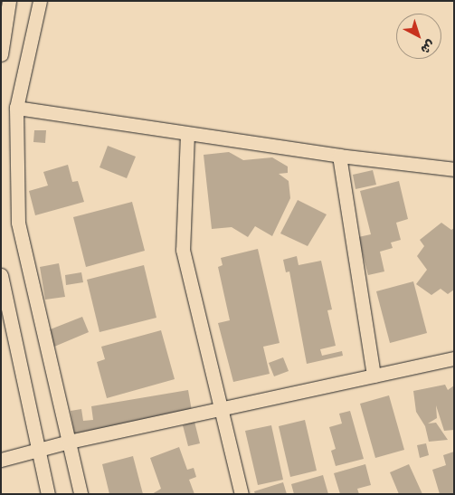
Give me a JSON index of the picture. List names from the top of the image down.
{
  "north": "bottom right"
}
